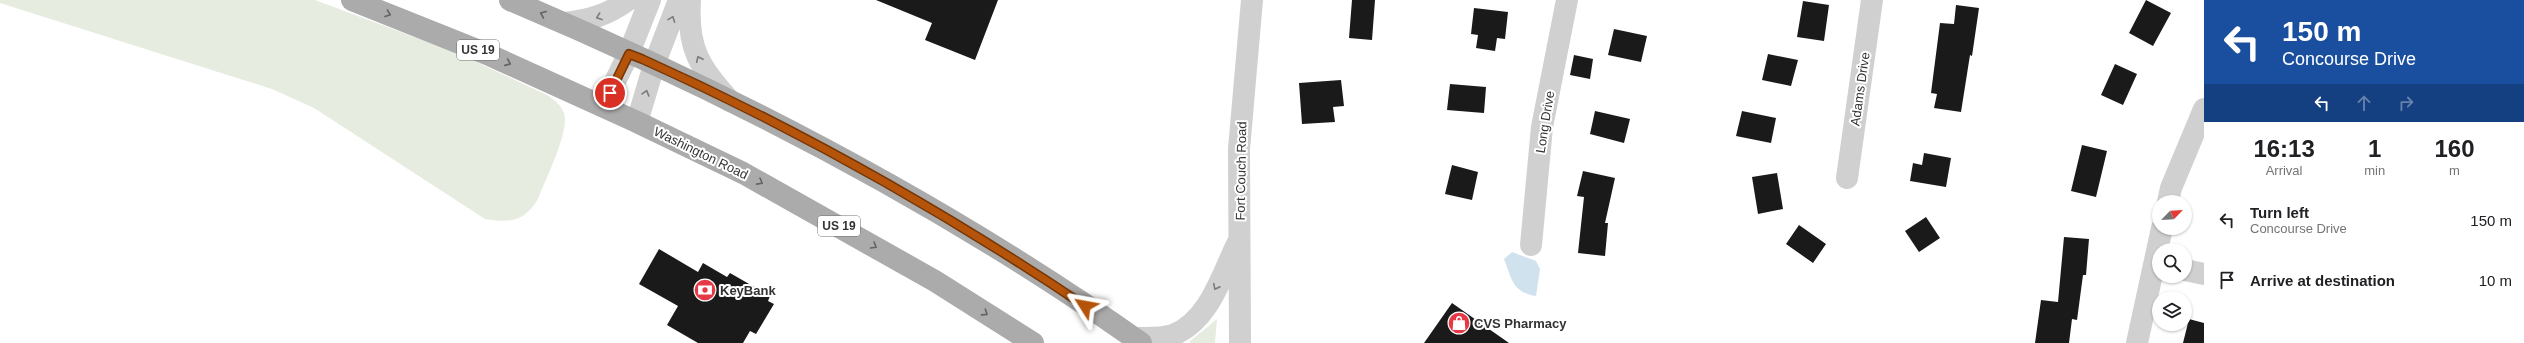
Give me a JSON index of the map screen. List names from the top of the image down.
{
  "streets": {
    "main road": ["US 19", "Washington Road"],
    "street": ["Adams Drive", "Long Drive", "Fort Couch Road"]
  },
  "places": {
    "bank": ["KeyBank"],
    "shop": ["CVS Pharmacy"]
  },
  "north": "top right",
  "page": {
    "turn": ["150 m", "Concourse Drive"],
    "eta": [
      "16:13",
      "Arrival",
      "1",
      "min",
      "160",
      "m"
    ],
    "list": [
      {
        "name": "Turn left",
        "note": "Concourse Drive",
        "value": "150 m"
      },
      {
        "name": "Arrive at destination",
        "value": "10 m"
      }
    ]
  }
}
